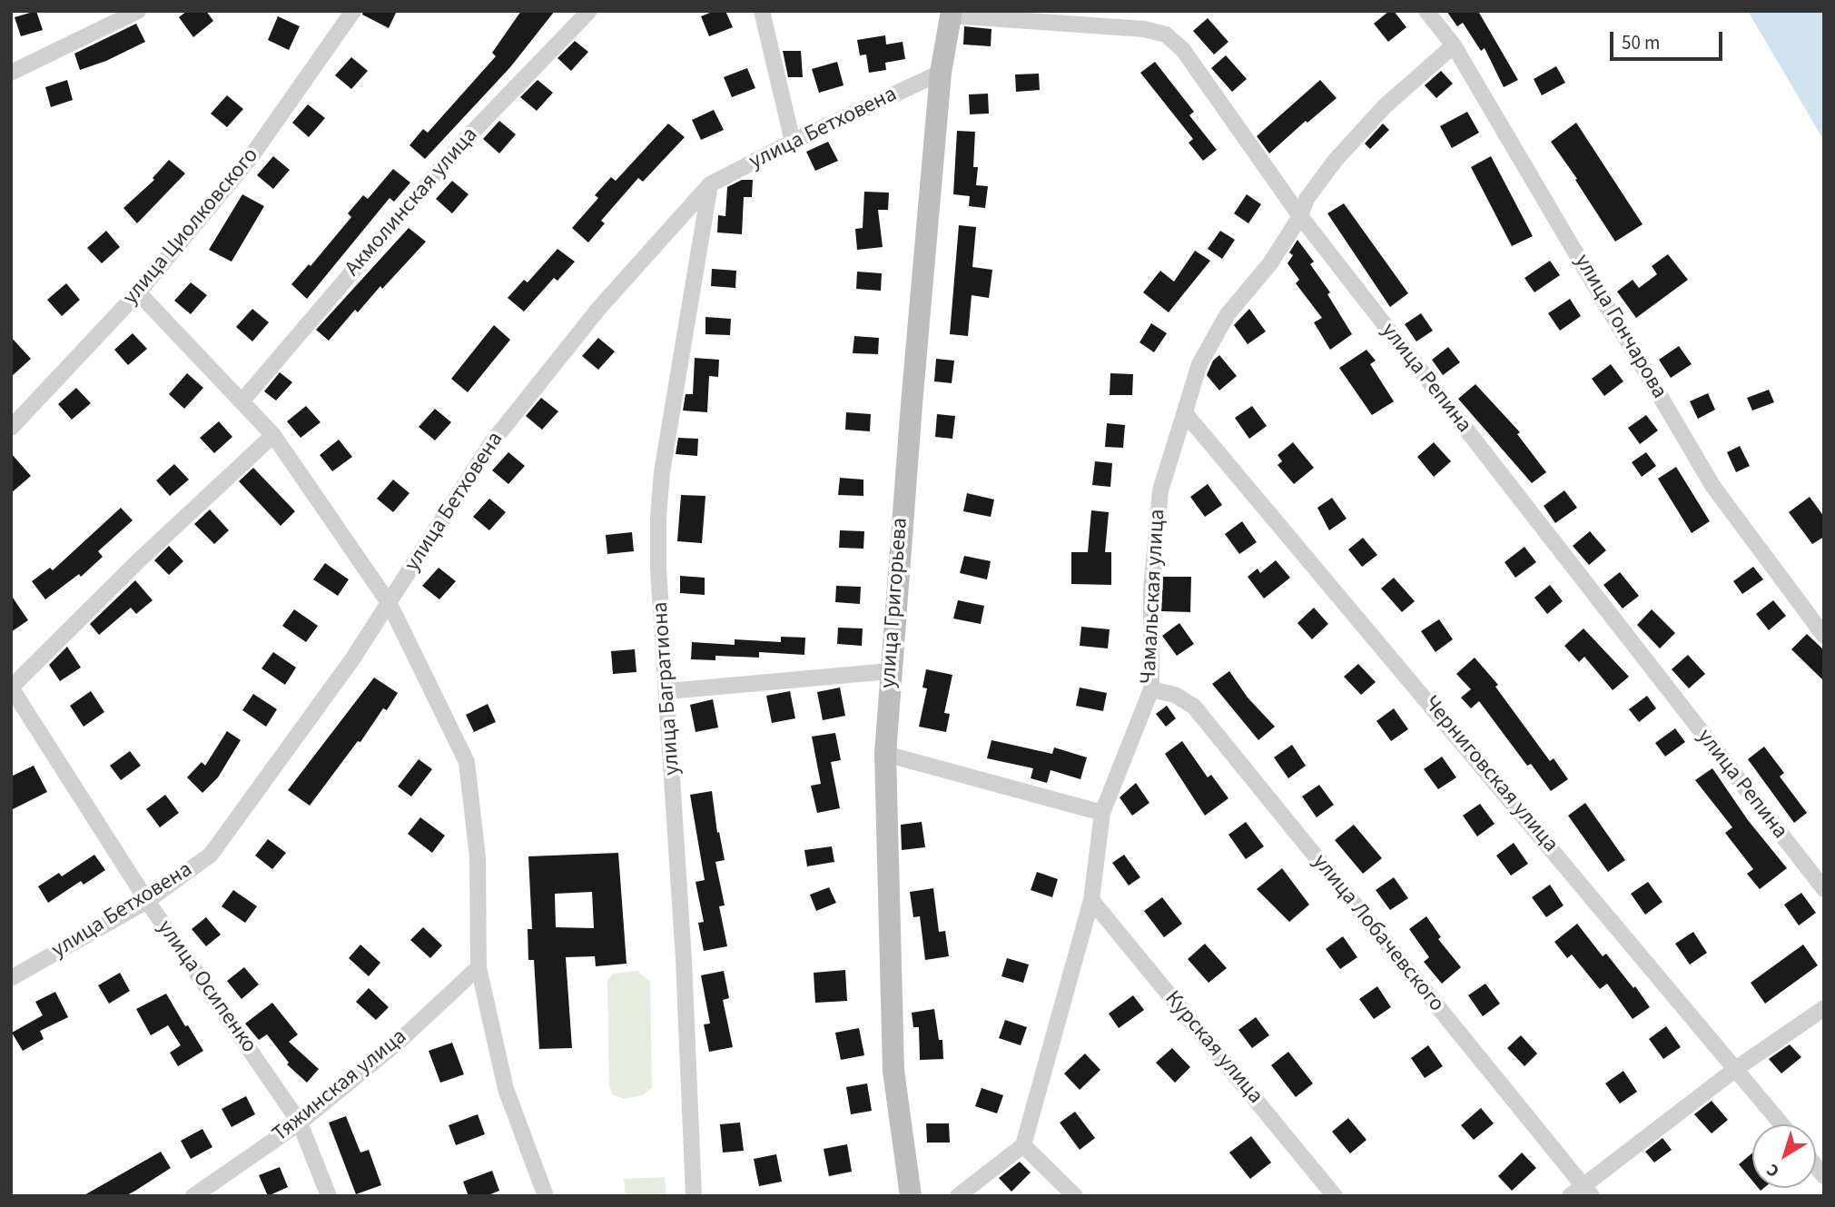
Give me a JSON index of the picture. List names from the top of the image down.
{
  "streets": {
    "main road": ["улица Григорьева"],
    "street": [
      "улица Бетховена",
      "Акмолинская улица",
      "улица Циолковского",
      "улица Гончарова",
      "улица Репина",
      "Чамальская улица",
      "улица Багратиона",
      "Черниговская улица",
      "улица Лобачевского",
      "улица Осипенко",
      "Курская улица",
      "Тяжинская улица"
    ]
  },
  "crossings": [
    ["улица Бетховена", "улица Григорьева"],
    ["улица Бетховена", "улица Багратиона"],
    ["улица Бетховена", "улица Осипенко"],
    ["улица Гончарова", "Чамальская улица"],
    ["улица Репина", "Чамальская улица"],
    ["улица Репина", "улица Григорьева"],
    ["Чамальская улица", "Черниговская улица"],
    ["Чамальская улица", "улица Лобачевского"],
    ["Чамальская улица", "Курская улица"],
    ["улица Осипенко", "Тяжинская улица"]
  ],
  "scale_bar": "50 m",
  "north": "bottom left"
}
